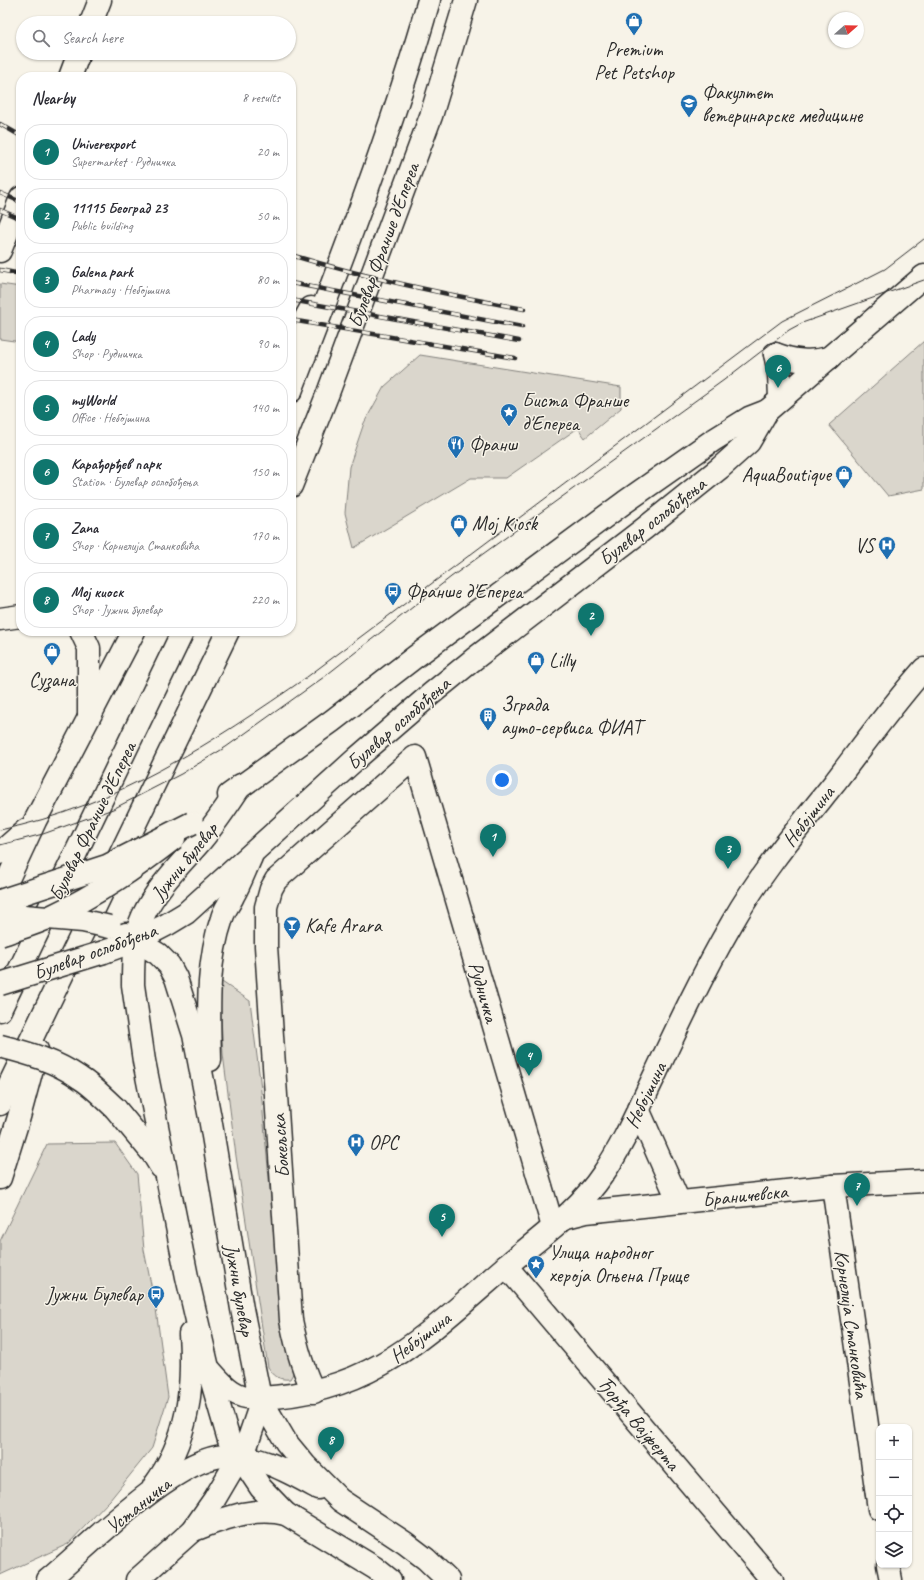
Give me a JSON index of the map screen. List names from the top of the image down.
{
  "streets": {
    "main road": [
      "Булевар Франше д'Епереа",
      "Булевар ослобођења",
      "Небојшина",
      "Јужни булевар",
      "Рудничка",
      "Бокељска",
      "Браничевска",
      "Корнелија Станковића",
      "Ђорђа Вајферта",
      "Устаничка"
    ]
  },
  "crossings": [
    ["Булевар ослобођења", "Јужни булевар"],
    ["Булевар ослобођења", "Рудничка"],
    ["Булевар ослобођења", "Бокељска"],
    ["Небојшина", "Јужни булевар"],
    ["Небојшина", "Рудничка"],
    ["Небојшина", "Бокељска"],
    ["Небојшина", "Браничевска"],
    ["Небојшина", "Ђорђа Вајферта"],
    ["Јужни булевар", "Устаничка"],
    ["Рудничка", "Браничевска"],
    ["Браничевска", "Корнелија Станковића"]
  ],
  "places": {
    "shop": [
      "Premium Pet Petshop",
      "AquaBoutique",
      "Moj Kiosk",
      "Сузана",
      "Lilly"
    ],
    "school or university": ["Факултет ветеринарске медицине"],
    "place": ["Биста Франше д'Епереа", "Улица народног хероја Огњена Прице"],
    "restaurant": ["Франш"],
    "hospital": ["VS", "ОРС"],
    "bus stop": ["Франше д'Епереа", "Јужни Булевар"],
    "building": ["Зграда ауто-сервиса ФИАТ"],
    "bar": ["Kafe Arara"]
  },
  "north": "right",
  "page": {
    "search": "Search here",
    "heading": ["Nearby", "8 results"],
    "list": [
      {
        "mark": "1",
        "name": "Univerexport",
        "note": "Supermarket · Рудничка",
        "value": "20 m"
      },
      {
        "mark": "2",
        "name": "11115 Београд 23",
        "note": "Public building",
        "value": "50 m"
      },
      {
        "mark": "3",
        "name": "Galena park",
        "note": "Pharmacy · Небојшина",
        "value": "80 m"
      },
      {
        "mark": "4",
        "name": "Lady",
        "note": "Shop · Рудничка",
        "value": "90 m"
      },
      {
        "mark": "5",
        "name": "myWorld",
        "note": "Office · Небојшина",
        "value": "140 m"
      },
      {
        "mark": "6",
        "name": "Карађорђев парк",
        "note": "Station · Булевар ослобођења",
        "value": "150 m"
      },
      {
        "mark": "7",
        "name": "Zana",
        "note": "Shop · Корнелија Станковића",
        "value": "170 m"
      },
      {
        "mark": "8",
        "name": "Мој киоск",
        "note": "Shop · Јужни булевар",
        "value": "220 m"
      }
    ],
    "pins": [
      "6",
      "2",
      "1",
      "3",
      "4",
      "7",
      "5",
      "8"
    ],
    "map_buttons": ["+", "−"]
  }
}
